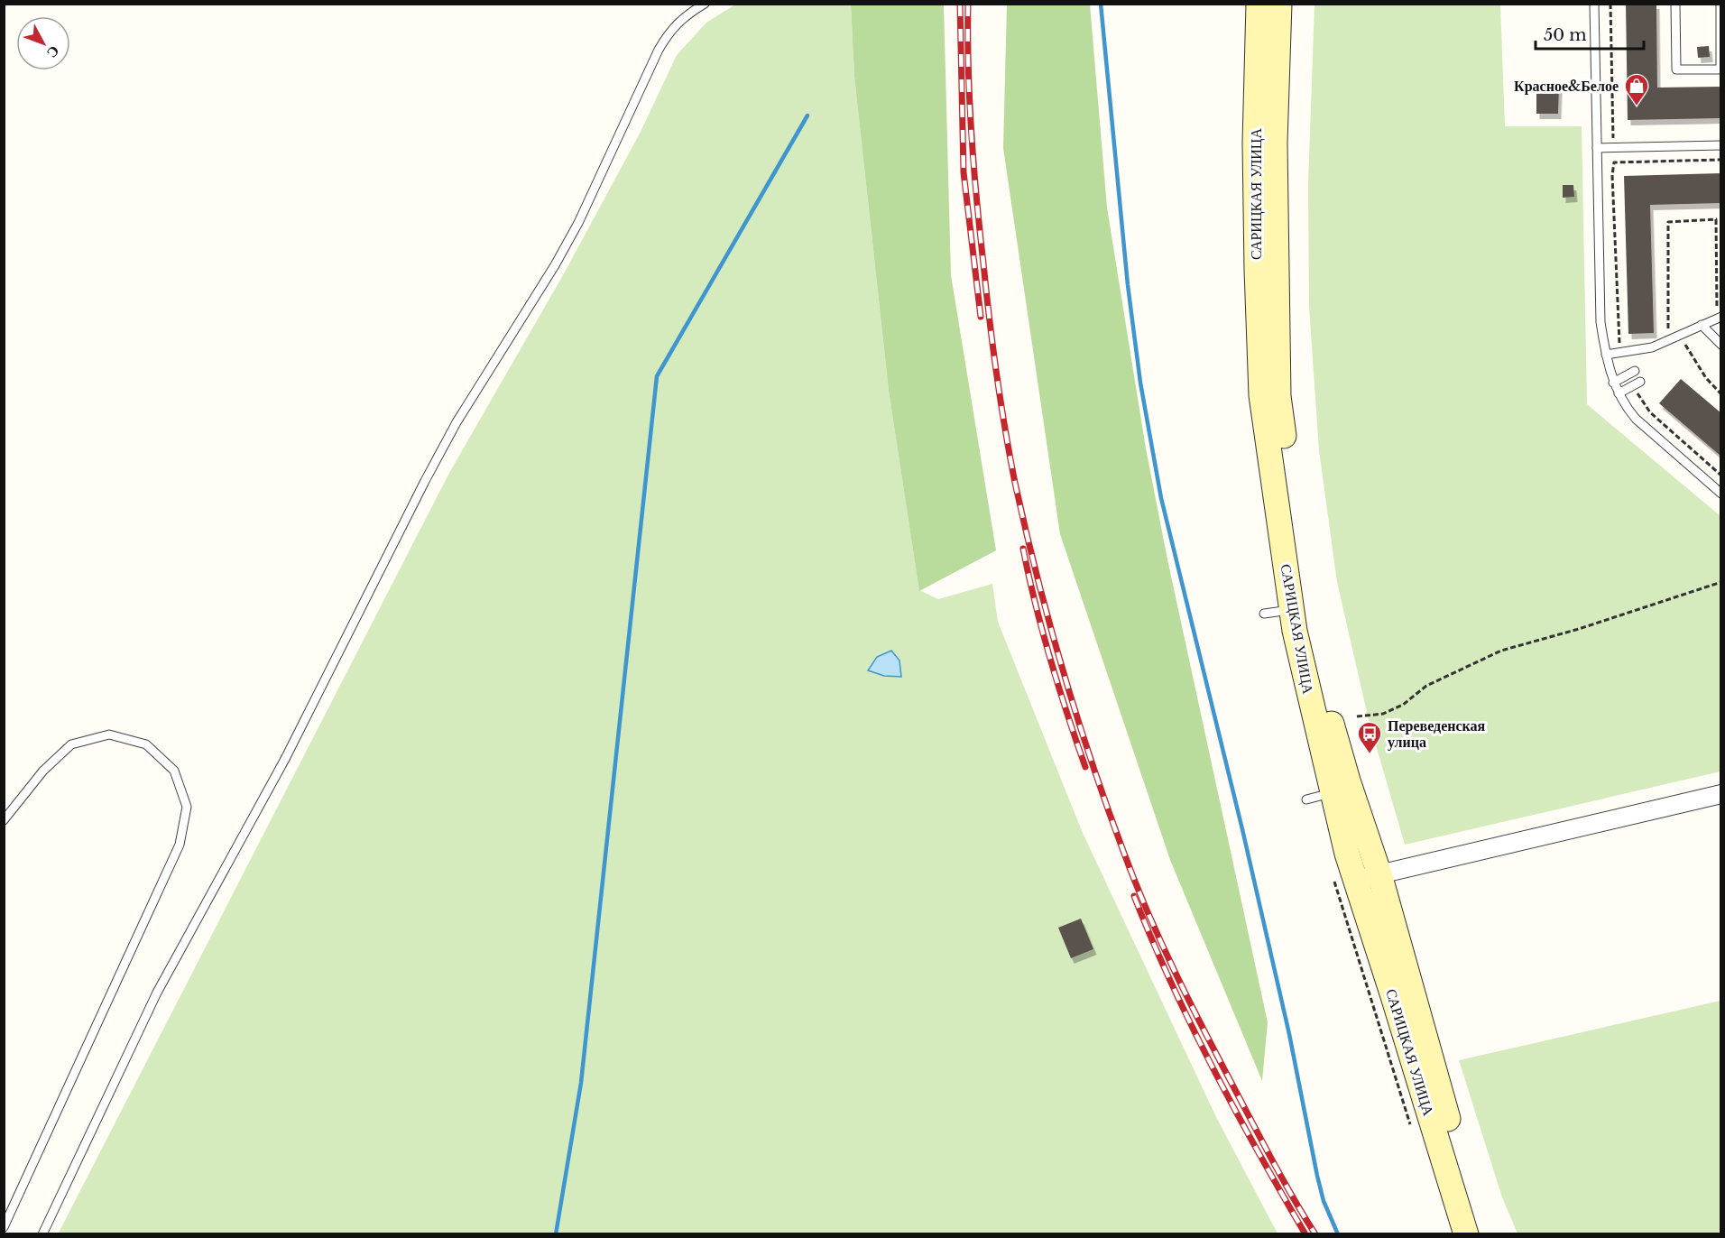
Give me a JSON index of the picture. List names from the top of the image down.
{
  "streets": {
    "street": ["САРИЦКАЯ УЛИЦА"]
  },
  "places": {
    "shop": ["Красное&Белое"],
    "bus stop": ["Переведенская улица"]
  },
  "scale_bar": "50 m",
  "north": "bottom right"
}
